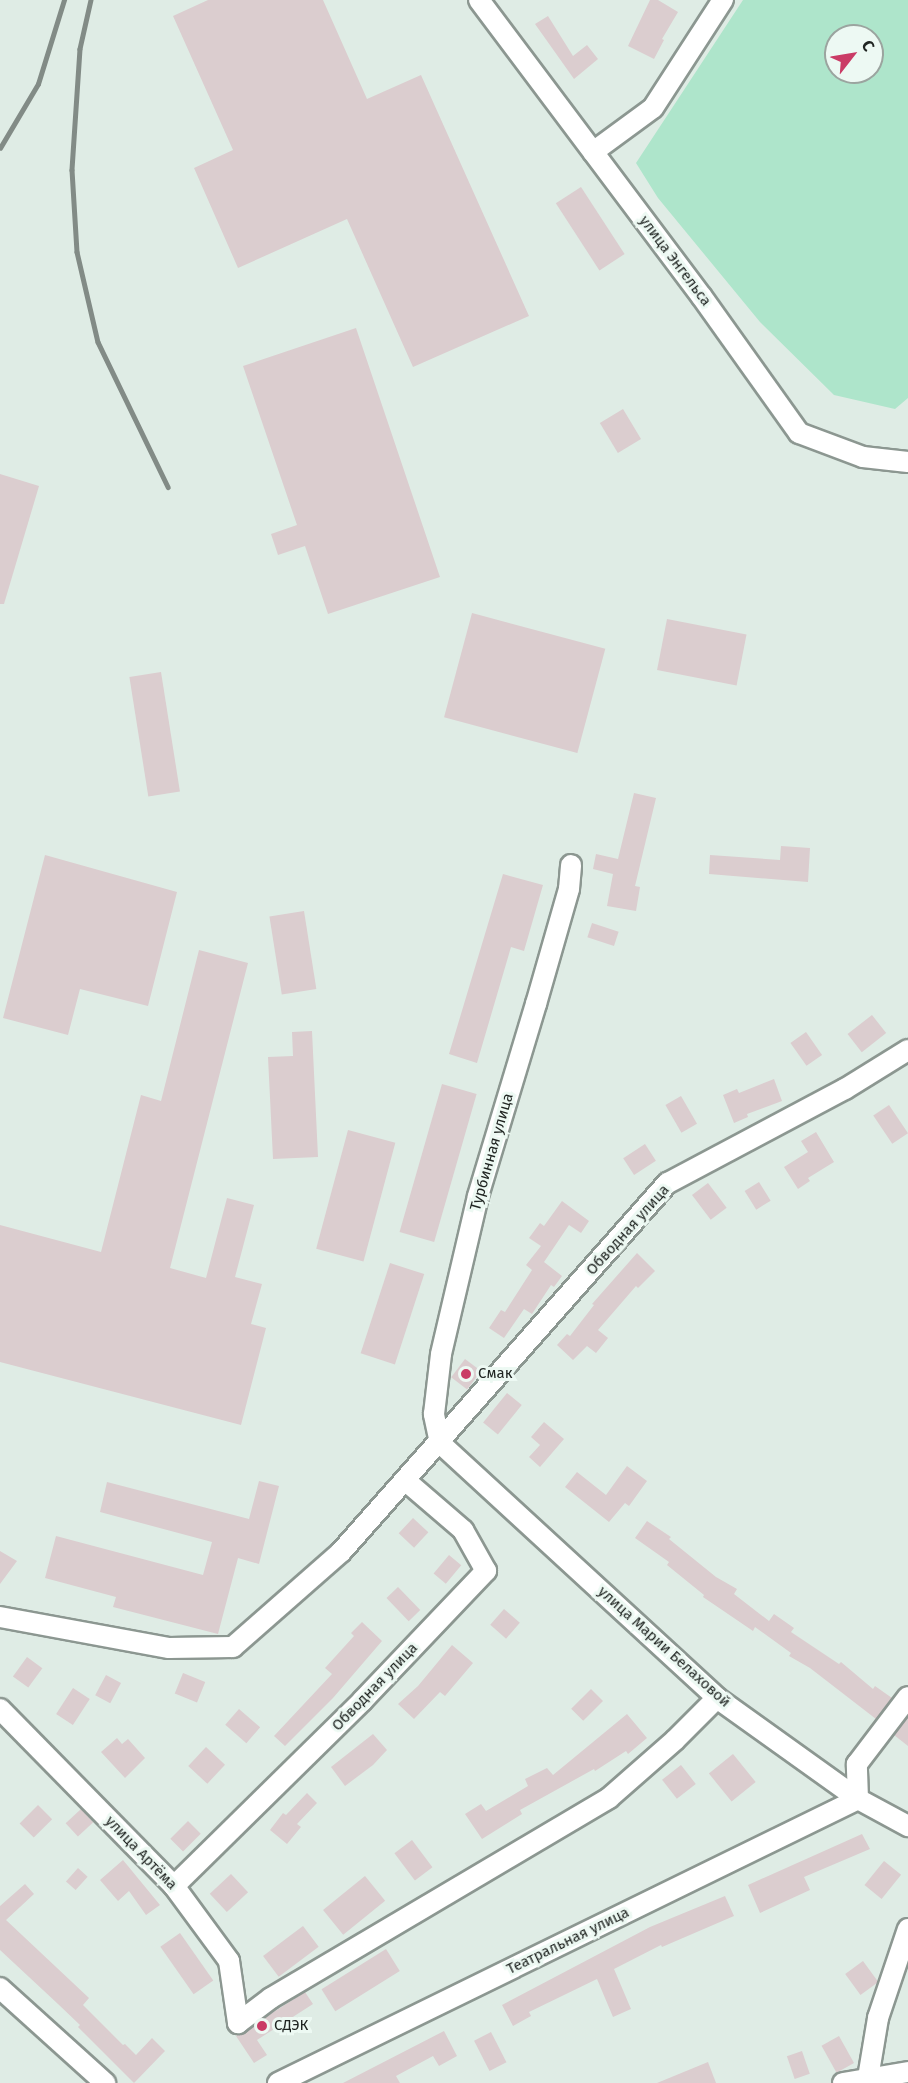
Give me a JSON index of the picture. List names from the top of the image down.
{
  "streets": {
    "street": [
      "улица Энгельса",
      "Турбинная улица",
      "Обводная улица",
      "улица Марии Белаховой",
      "улица Артёма",
      "Театральная улица"
    ]
  },
  "crossings": [
    ["Турбинная улица", "Обводная улица"],
    ["Турбинная улица", "улица Марии Белаховой"],
    ["Обводная улица", "улица Марии Белаховой"],
    ["Обводная улица", "улица Артёма"],
    ["улица Марии Белаховой", "улица Артёма"],
    ["улица Марии Белаховой", "Театральная улица"]
  ],
  "places": ["Смак", "СДЭК"],
  "north": "top right"
}
